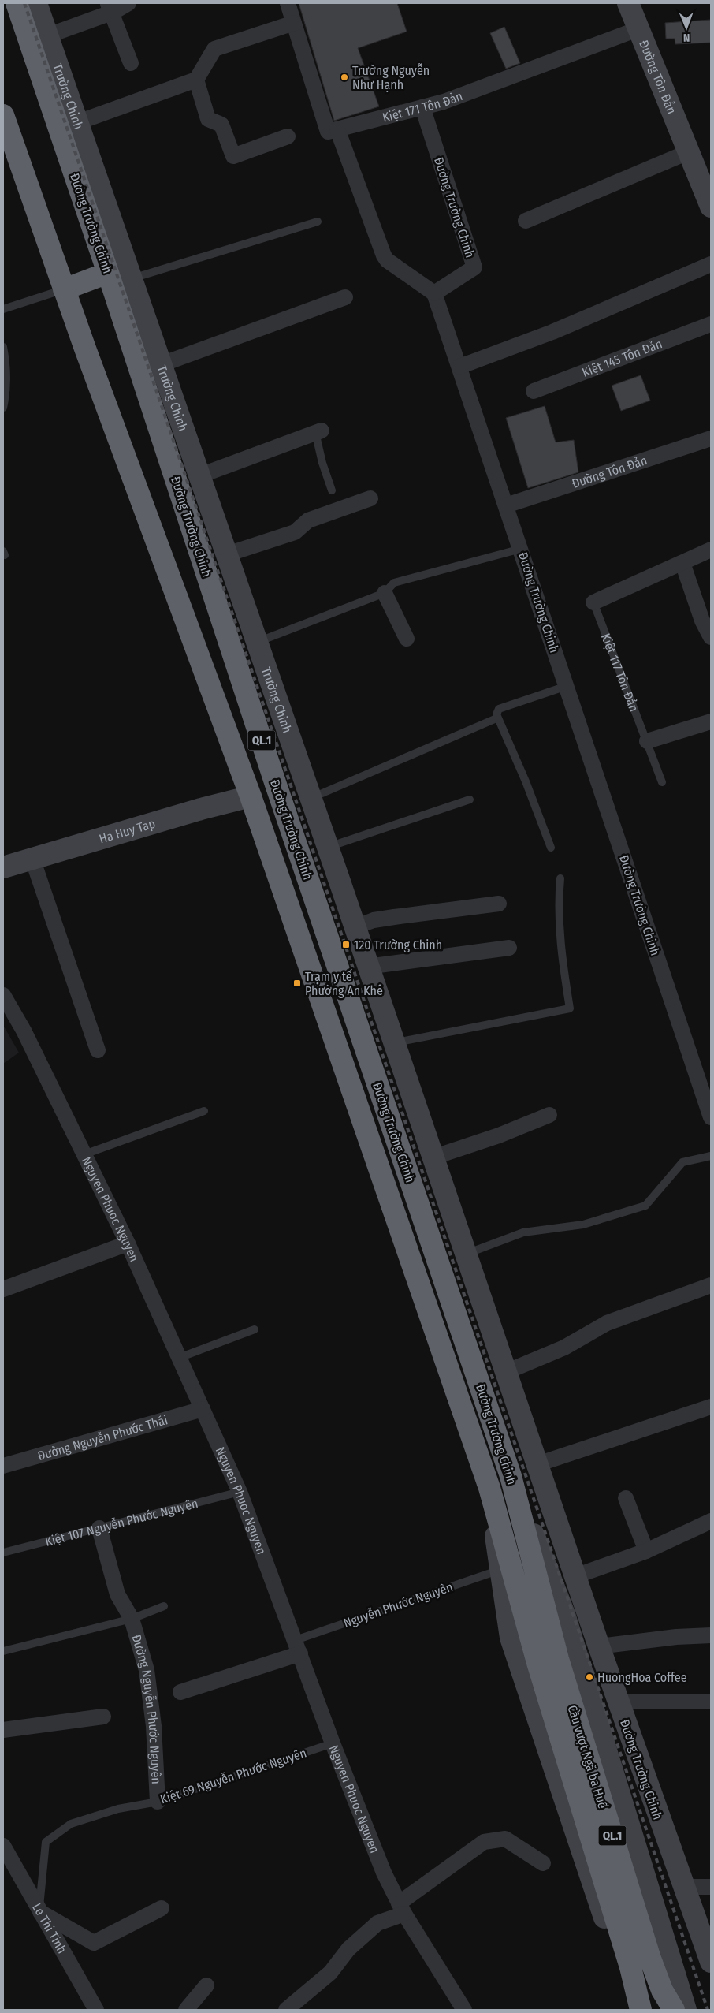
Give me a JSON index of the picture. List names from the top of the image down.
{
  "streets": {
    "highway": ["Đường Trường Chinh", "QL.1", "Cầu vượt Ngã ba Huế"],
    "street": [
      "Đường Tôn Đản",
      "Trường Chinh",
      "Kiệt 171 Tôn Đản",
      "Kiệt 145 Tôn Đản",
      "Ha Huy Tap",
      "Nguyen Phuoc Nguyen",
      "Đường Nguyễn Phước Thái",
      "Đường Nguyễn Phước Nguyên",
      "Le Thi Tinh"
    ],
    "lane": [
      "Kiệt 117 Tôn Đản",
      "Kiệt 107 Nguyễn Phước Nguyên",
      "Nguyễn Phước Nguyên",
      "Kiệt 69 Nguyễn Phước Nguyên"
    ]
  },
  "crossings": [
    ["Đường Tôn Đản", "Kiệt 171 Tôn Đản"],
    ["Đường Tôn Đản", "Đường Trường Chinh"],
    ["Trường Chinh", "Đường Trường Chinh"],
    ["Kiệt 171 Tôn Đản", "Đường Trường Chinh"],
    ["Đường Trường Chinh", "Ha Huy Tap"],
    ["Đường Trường Chinh", "Cầu vượt Ngã ba Huế"],
    ["Nguyen Phuoc Nguyen", "Đường Nguyễn Phước Thái"],
    ["Nguyen Phuoc Nguyen", "Kiệt 107 Nguyễn Phước Nguyên"],
    ["Nguyen Phuoc Nguyen", "Nguyễn Phước Nguyên"],
    ["Nguyen Phuoc Nguyen", "Kiệt 69 Nguyễn Phước Nguyên"],
    ["Kiệt 107 Nguyễn Phước Nguyên", "Đường Nguyễn Phước Nguyên"],
    ["Đường Nguyễn Phước Nguyên", "Kiệt 69 Nguyễn Phước Nguyên"],
    ["Kiệt 69 Nguyễn Phước Nguyên", "Le Thi Tinh"]
  ],
  "places": {
    "other": ["Trường Nguyễn Như Hạnh", "HuongHoa Coffee"],
    "transit": ["120 Trường Chinh", "Trạm y tế Phường An Khê"]
  },
  "north": "bottom"
}
